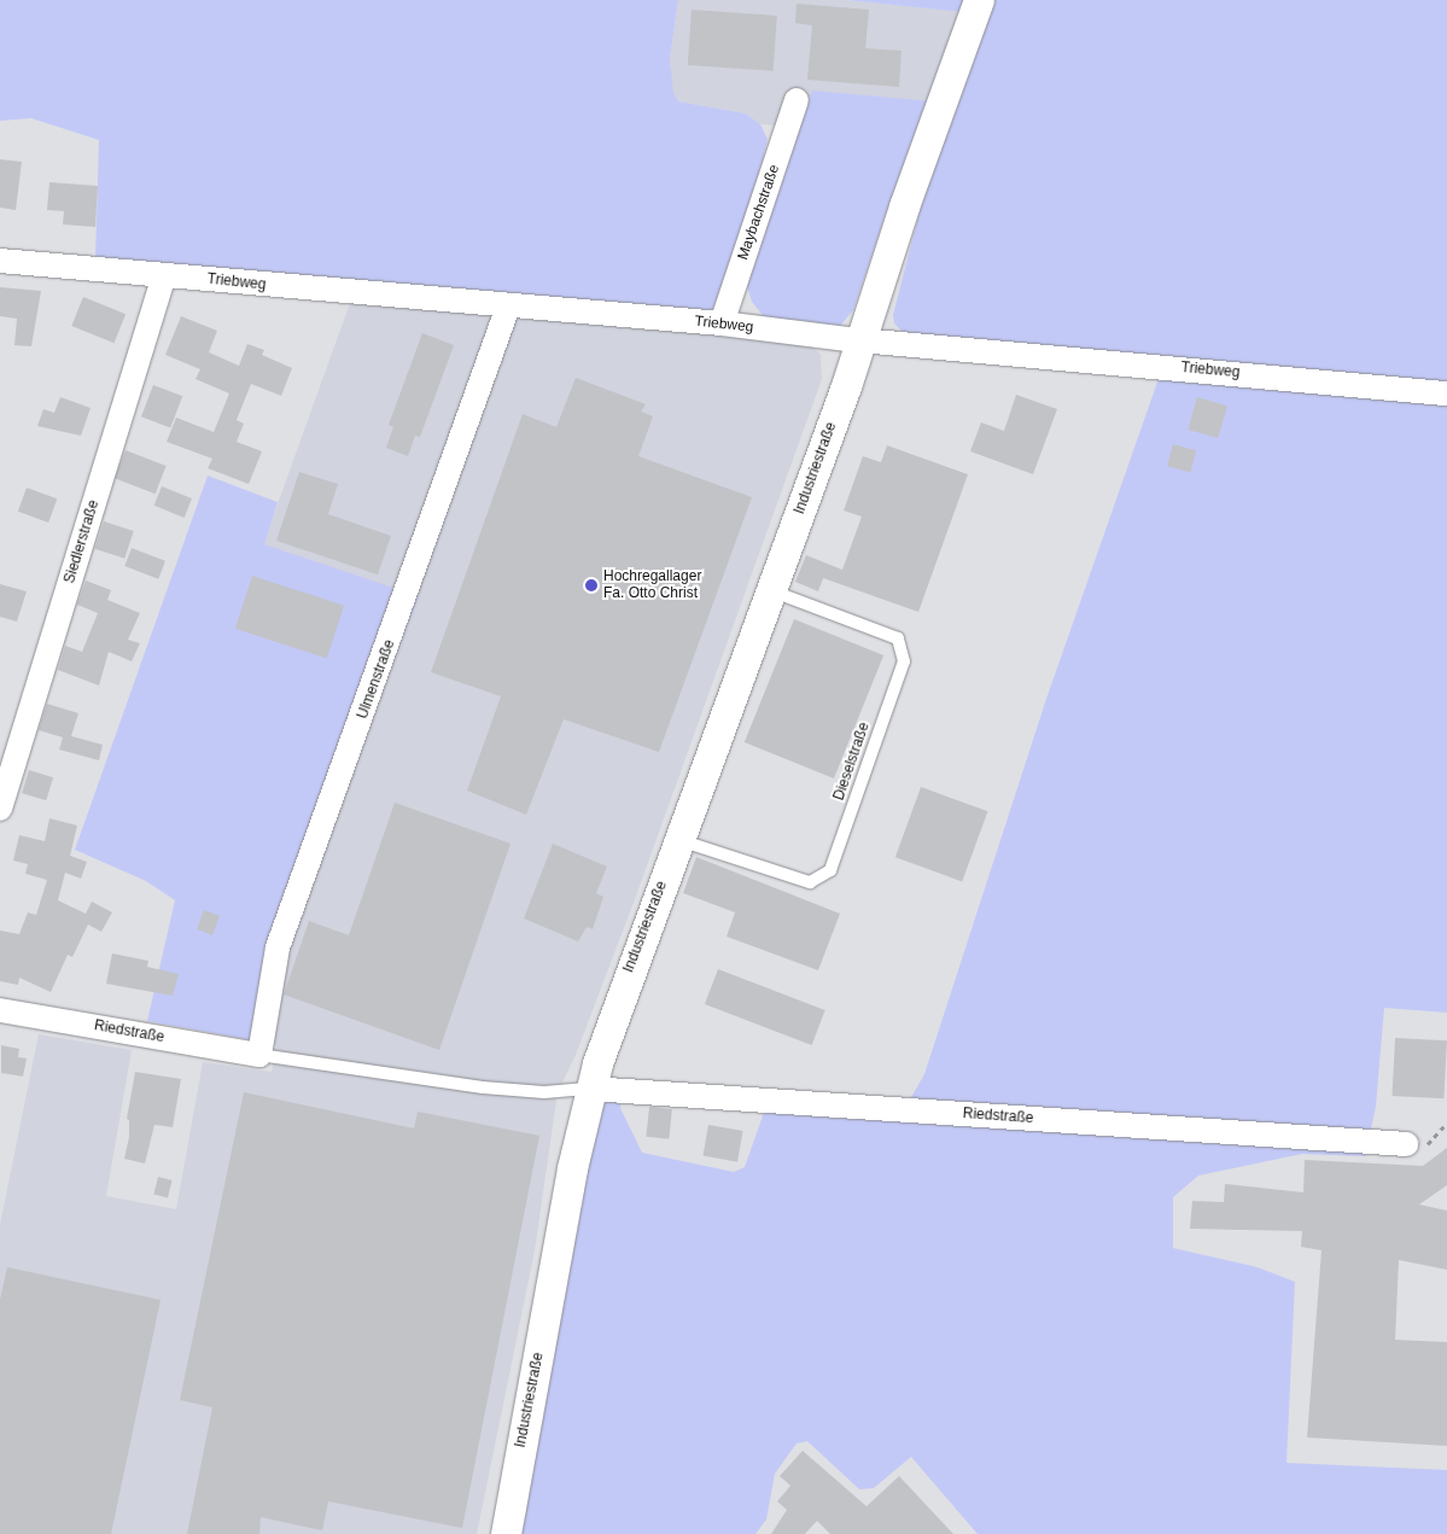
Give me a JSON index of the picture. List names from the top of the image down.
{
  "streets": {
    "street": [
      "Maybachstraße",
      "Triebweg",
      "Industriestraße",
      "Siedlerstraße",
      "Ulmenstraße",
      "Riedstraße"
    ],
    "lane": ["Dieselstraße"]
  },
  "crossings": [
    ["Maybachstraße", "Triebweg"],
    ["Triebweg", "Industriestraße"],
    ["Triebweg", "Siedlerstraße"],
    ["Triebweg", "Ulmenstraße"],
    ["Industriestraße", "Dieselstraße"],
    ["Industriestraße", "Riedstraße"],
    ["Ulmenstraße", "Riedstraße"]
  ],
  "places": ["Hochregallager Fa. Otto Christ"]
}
